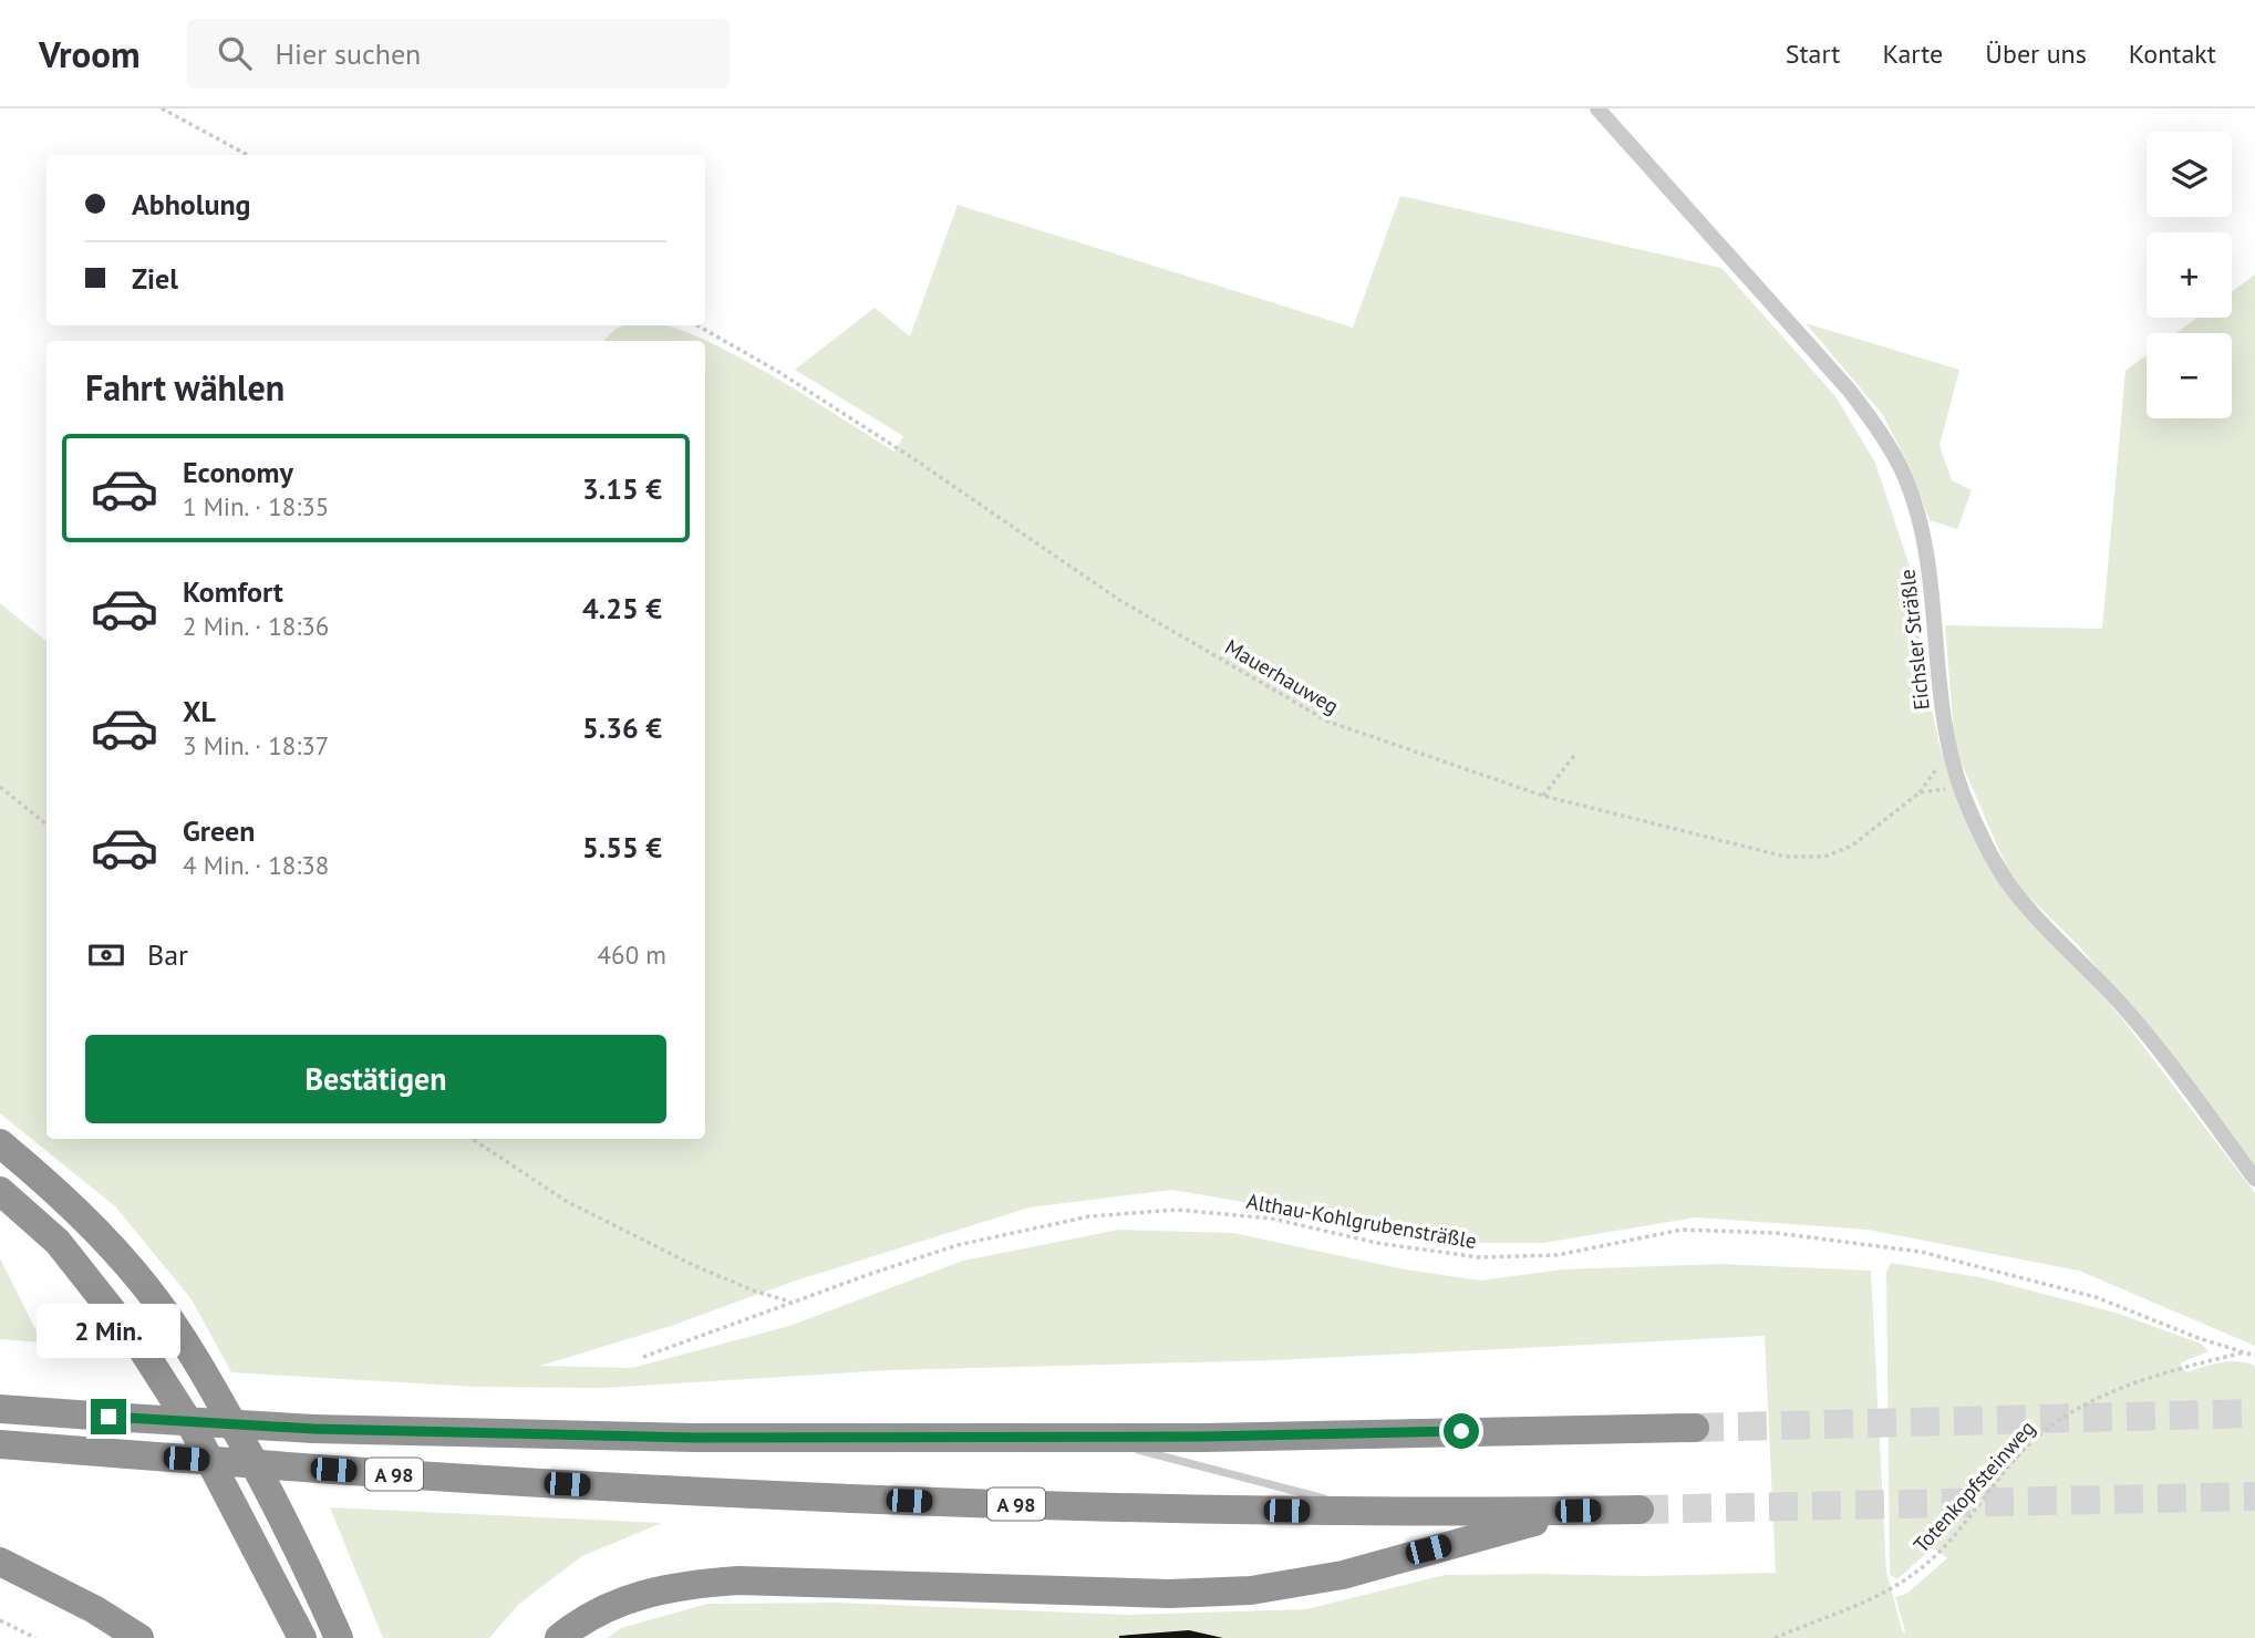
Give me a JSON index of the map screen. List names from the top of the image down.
{
  "streets": {
    "highway": ["A 98"],
    "street": ["Eichsler Sträßle"],
    "path": ["Mauerhauweg", "Althau-Kohlgrubensträßle", "Totenkopfsteinweg"]
  },
  "crossings": [
    ["Eichsler Sträßle", "Mauerhauweg"],
    ["Althau-Kohlgrubensträßle", "Totenkopfsteinweg"]
  ],
  "page": {
    "header": "Vroom",
    "search": "Hier suchen",
    "nav": [
      "Start",
      "Karte",
      "Über uns",
      "Kontakt"
    ],
    "map_buttons": ["+", "−"],
    "banner": ["Abholung", "Ziel"],
    "heading": "Fahrt wählen",
    "list": [
      {
        "name": "Economy",
        "note": "1 Min. · 18:35",
        "value": "3.15 €"
      },
      {
        "name": "Komfort",
        "note": "2 Min. · 18:36",
        "value": "4.25 €"
      },
      {
        "name": "XL",
        "note": "3 Min. · 18:37",
        "value": "5.36 €"
      },
      {
        "name": "Green",
        "note": "4 Min. · 18:38",
        "value": "5.55 €"
      }
    ],
    "pay": ["Bar", "460 m"],
    "buttons": "Bestätigen",
    "bubble": "2 Min."
  }
}
